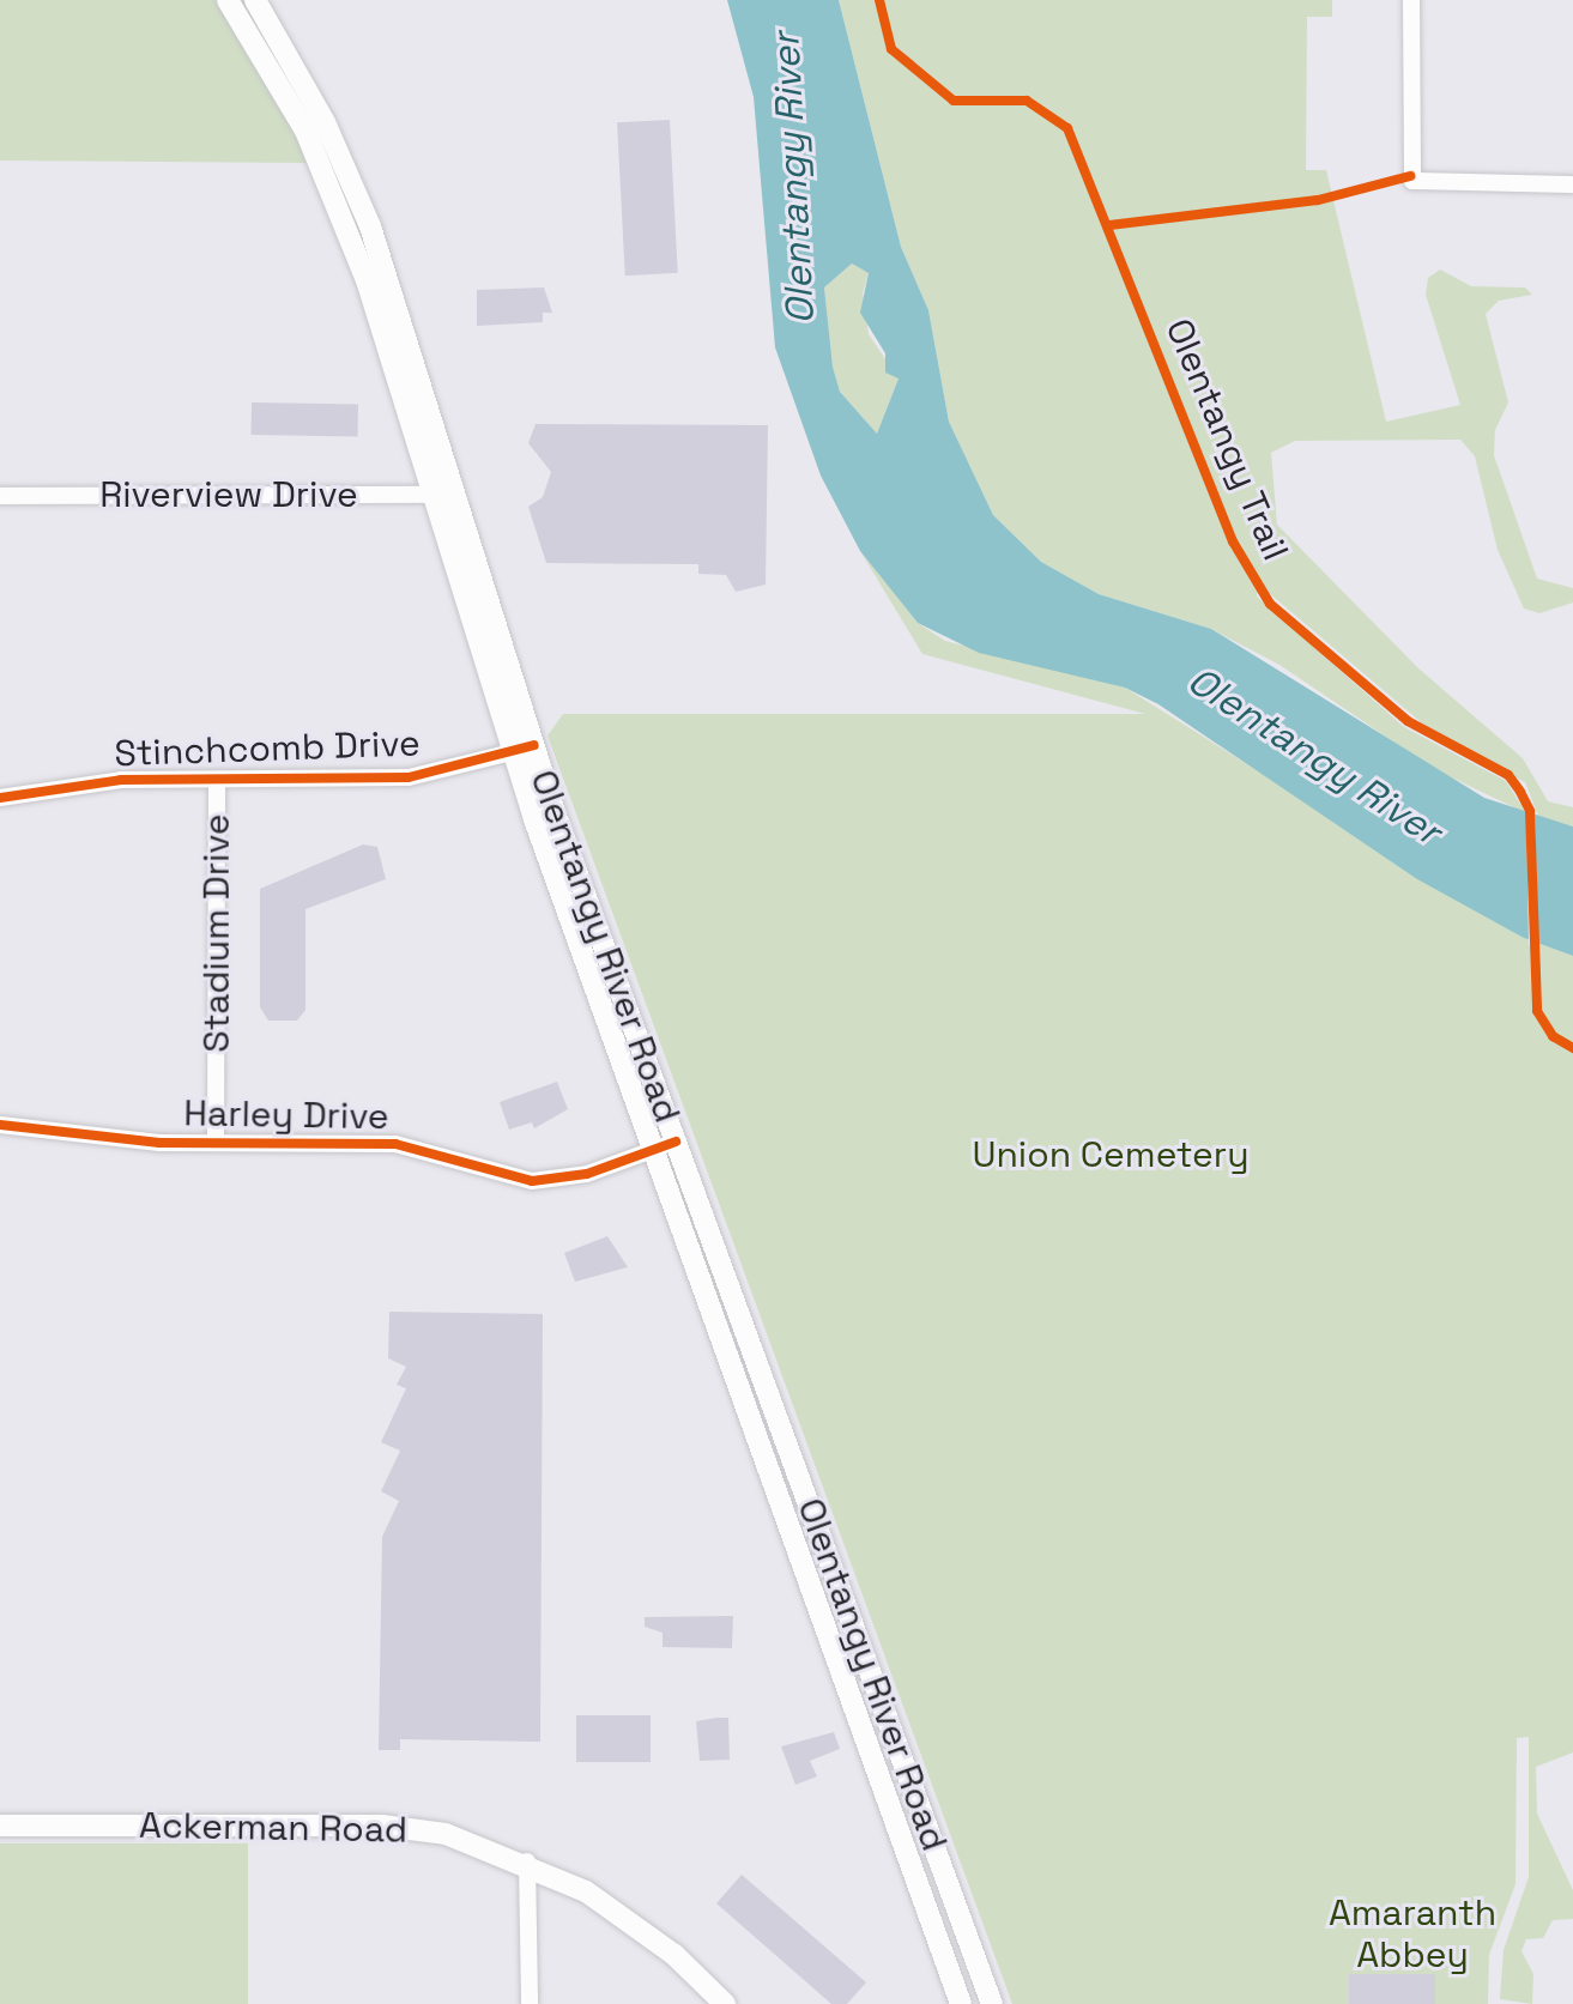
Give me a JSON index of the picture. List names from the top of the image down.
{
  "streets": {
    "main road": ["Olentangy River Road", "Ackerman Road"],
    "street": [
      "Riverview Drive",
      "Stinchcomb Drive",
      "Stadium Drive",
      "Harley Drive"
    ],
    "cycle path": ["Olentangy Trail"]
  },
  "crossings": [
    ["Riverview Drive", "Olentangy River Road"],
    ["Stinchcomb Drive", "Stadium Drive"],
    ["Stinchcomb Drive", "Olentangy River Road"],
    ["Stadium Drive", "Harley Drive"],
    ["Olentangy River Road", "Harley Drive"]
  ],
  "water": ["Olentangy River"],
  "parks": ["Union Cemetery", "Amaranth Abbey"]
}
